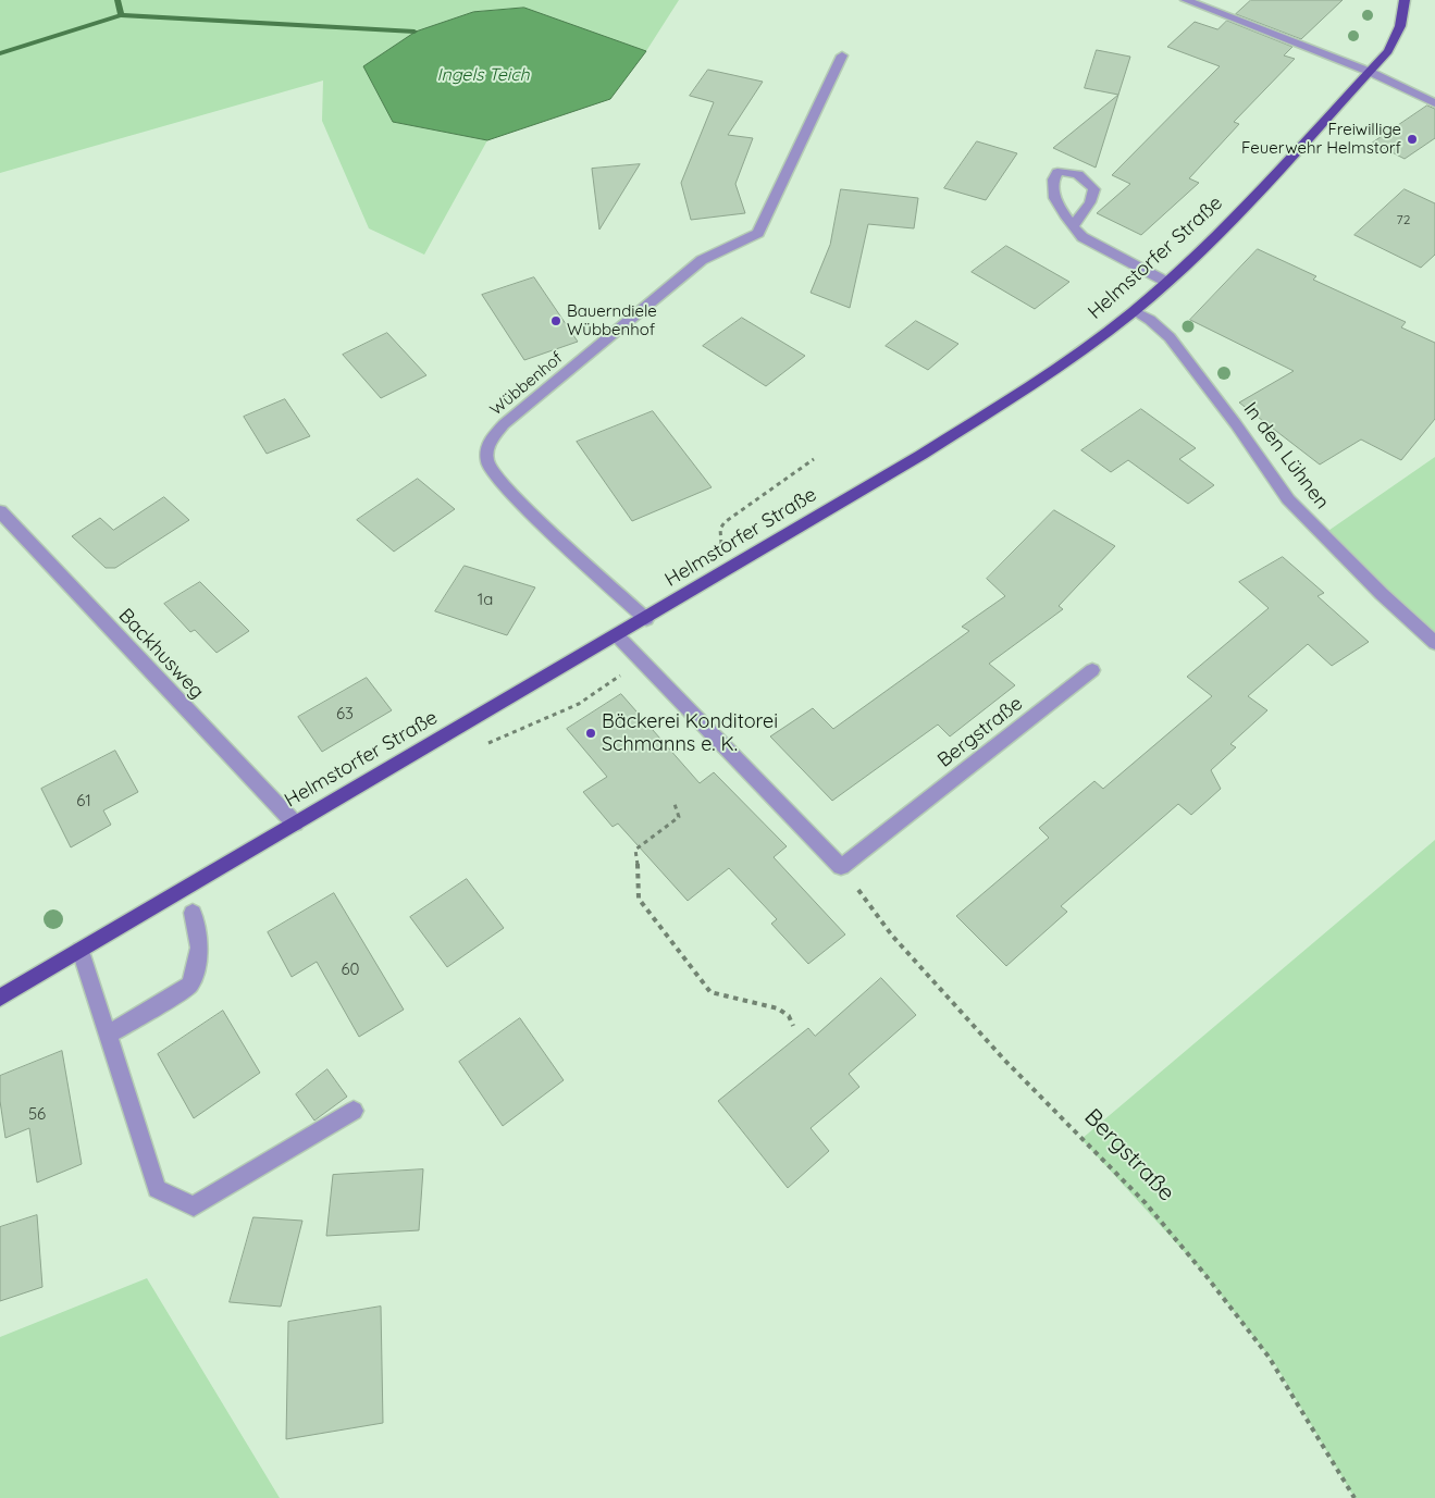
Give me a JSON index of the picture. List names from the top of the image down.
{
  "streets": {
    "main road": ["Helmstorfer Straße"],
    "street": [
      "Wübbenhof",
      "In den Lühnen",
      "Backhusweg",
      "Bergstraße"
    ]
  },
  "crossings": [
    ["Helmstorfer Straße", "Wübbenhof"],
    ["Helmstorfer Straße", "In den Lühnen"],
    ["Helmstorfer Straße", "Backhusweg"]
  ],
  "water": ["Ingels Teich"],
  "places": ["Freiwillige Feuerwehr Helmstorf", "Bauerndiele Wübbenhof", "Bäckerei Konditorei Schmanns e. K."],
  "house_numbers": [
    "72",
    "1a",
    "63",
    "61",
    "60",
    "56"
  ]
}
